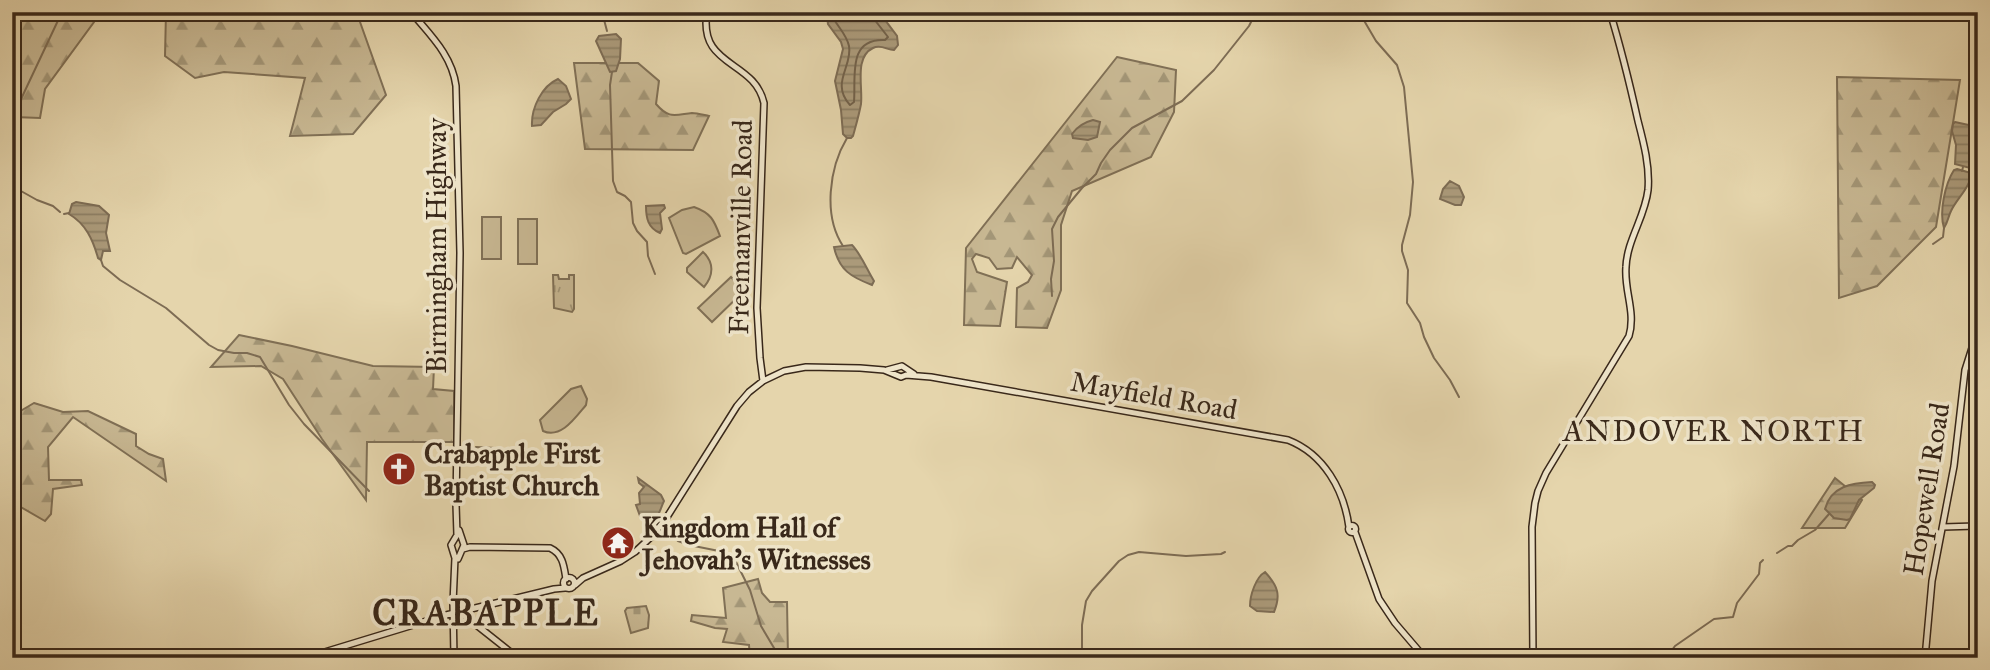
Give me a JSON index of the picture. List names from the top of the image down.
{
  "streets": {
    "street": [
      "Freemanville Road",
      "Birmingham Highway",
      "Mayfield Road",
      "Hopewell Road"
    ]
  },
  "districts": ["ANDOVER NORTH", "CRABAPPLE"],
  "places": {
    "church": ["Crabapple First Baptist Church"],
    "temple": ["Kingdom Hall of Jehovah’s Witnesses"]
  }
}
